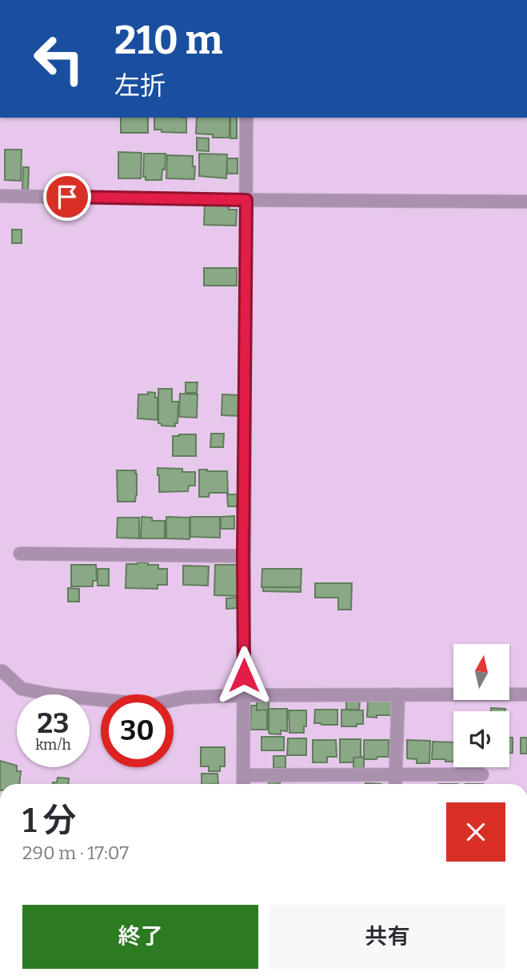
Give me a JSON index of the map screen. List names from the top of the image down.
{
  "north": "top",
  "page": {
    "turn": ["210 m", "左折"],
    "speed": "23 km/h",
    "limit": "30",
    "heading": ["1 分", "290 m · 17:07"],
    "buttons": ["終了", "共有"]
  }
}
